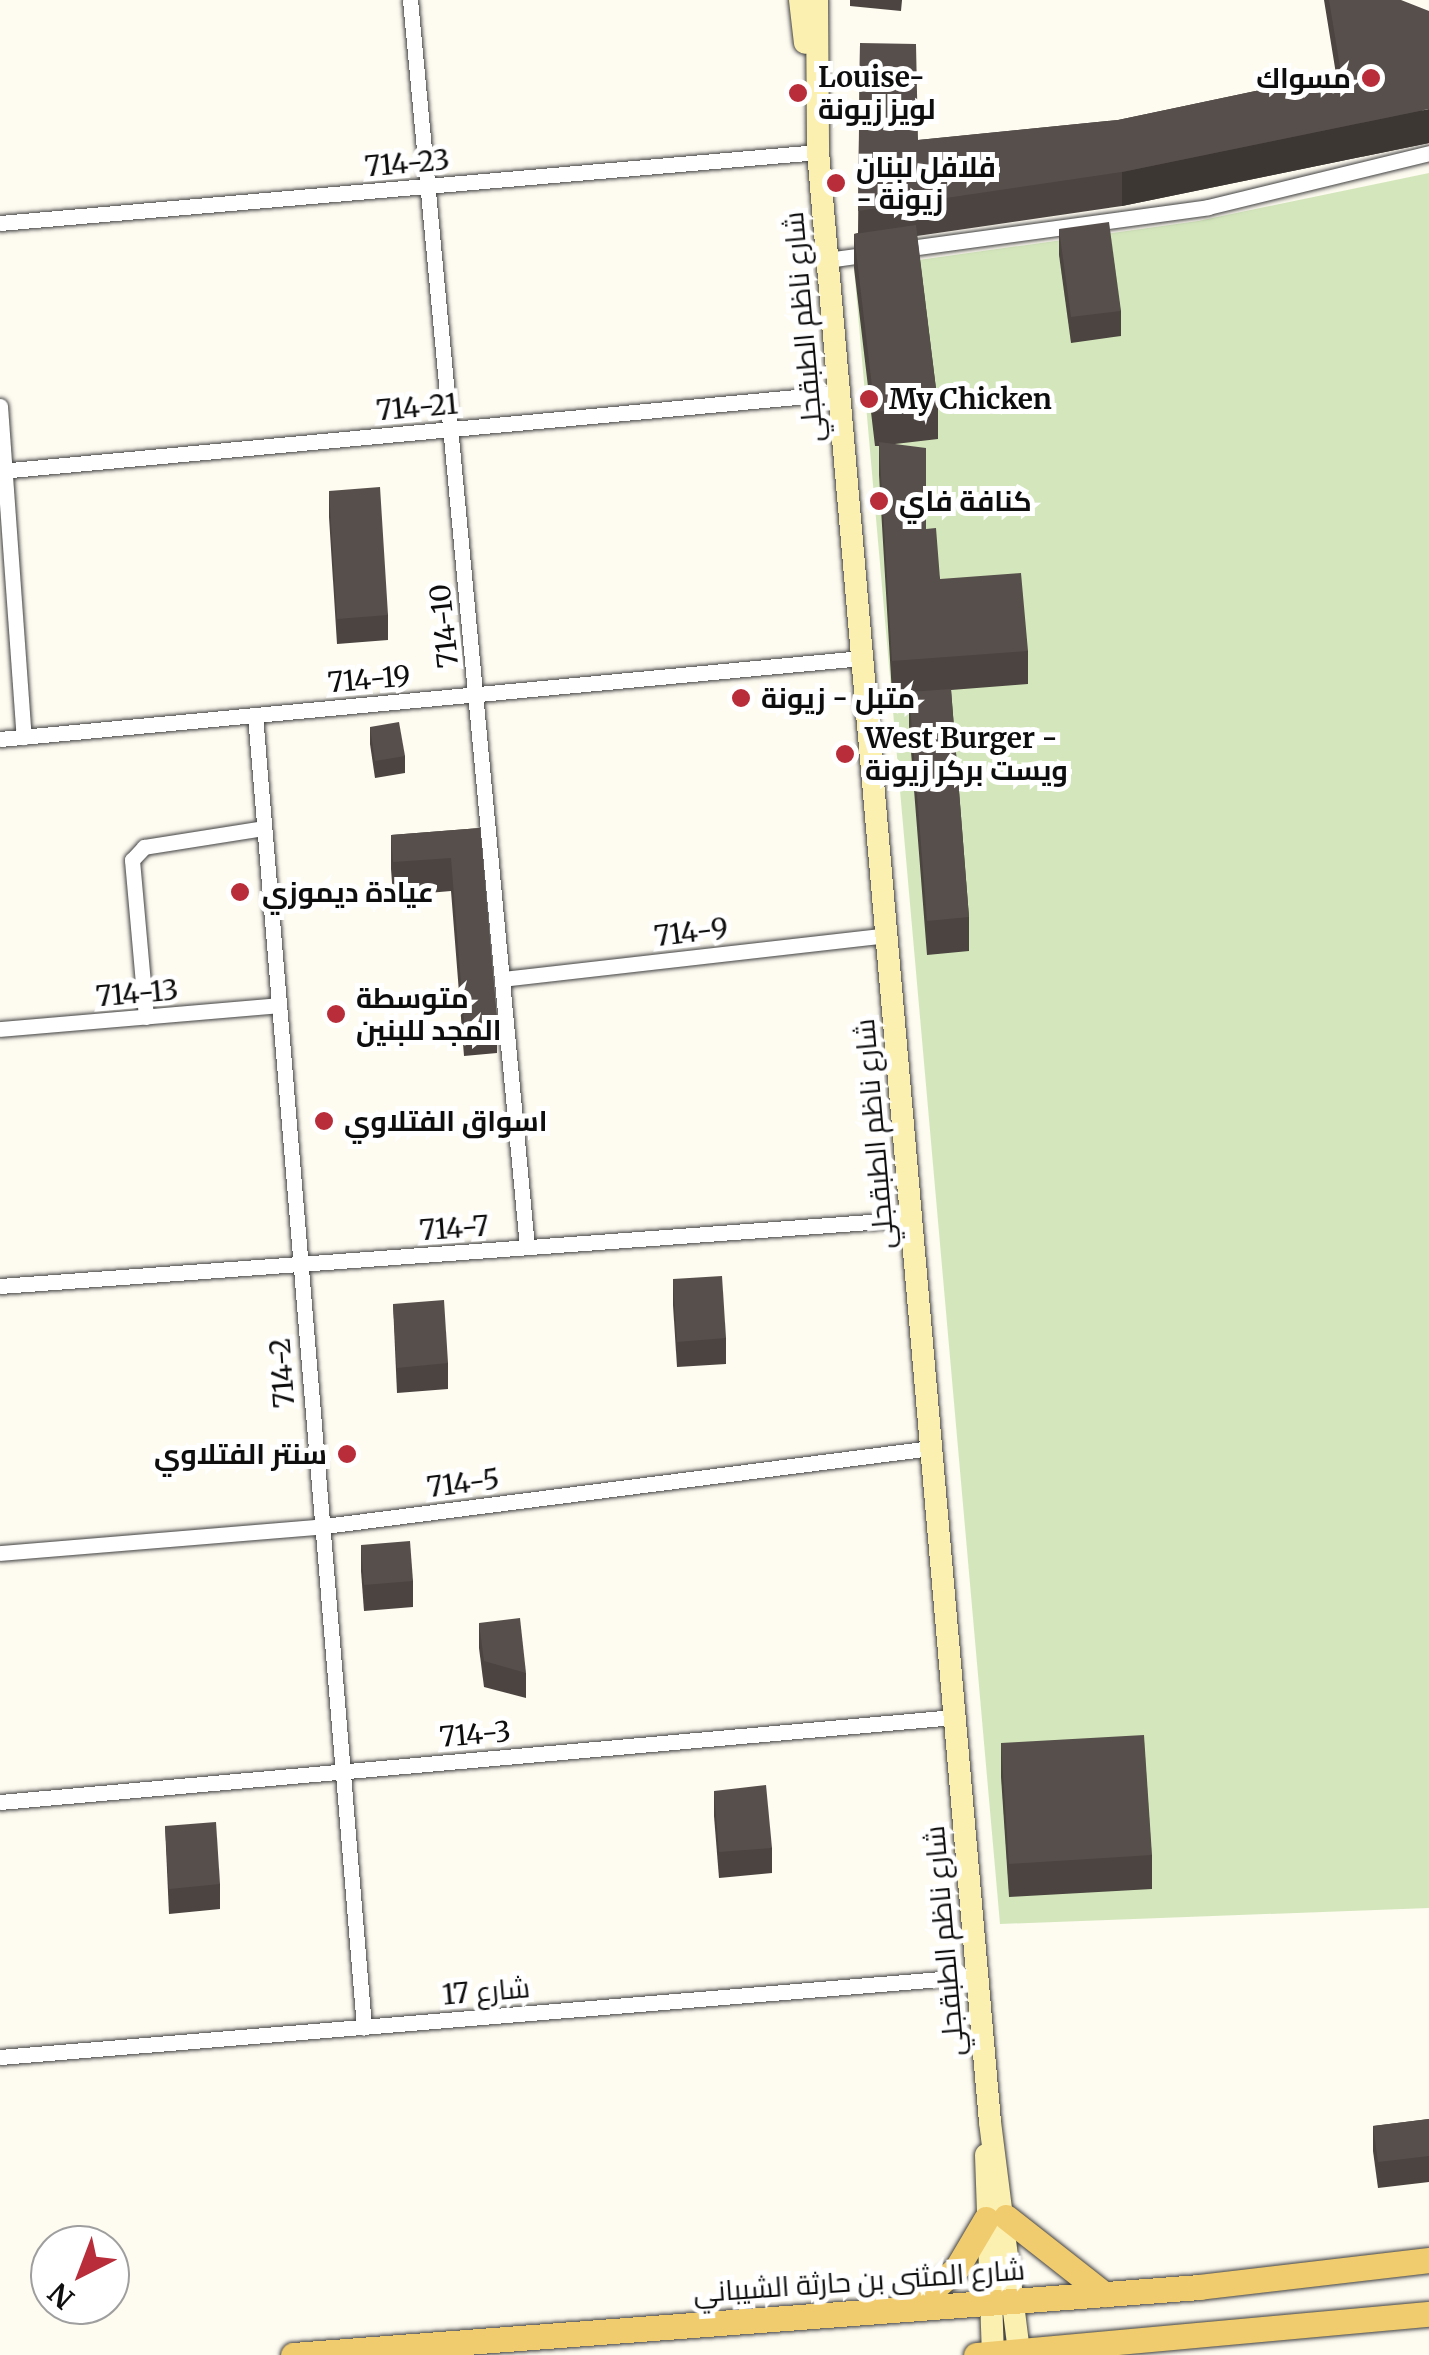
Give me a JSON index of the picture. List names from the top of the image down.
{
  "streets": {
    "main road": ["شارع ناظم الطبقجلي", "شارع المثنى بن حارثة الشيباني"],
    "street": [
      "714-23",
      "714-21",
      "714-10",
      "714-19",
      "714-9",
      "714-13",
      "714-7",
      "714-2",
      "714-5",
      "714-3",
      "شارع 17"
    ]
  },
  "crossings": [
    ["714-23", "شارع ناظم الطبقجلي"],
    ["714-23", "714-10"],
    ["شارع ناظم الطبقجلي", "714-21"],
    ["شارع ناظم الطبقجلي", "714-19"],
    ["شارع ناظم الطبقجلي", "714-9"],
    ["شارع ناظم الطبقجلي", "714-7"],
    ["شارع ناظم الطبقجلي", "714-5"],
    ["شارع ناظم الطبقجلي", "714-3"],
    ["شارع ناظم الطبقجلي", "شارع 17"],
    ["شارع ناظم الطبقجلي", "شارع المثنى بن حارثة الشيباني"],
    ["714-21", "714-10"],
    ["714-10", "714-19"],
    ["714-10", "714-9"],
    ["714-10", "714-7"],
    ["714-19", "714-2"],
    ["714-13", "714-2"],
    ["714-7", "714-2"],
    ["714-2", "714-5"],
    ["714-2", "714-3"],
    ["714-2", "شارع 17"]
  ],
  "places": [
    "مسواك",
    "Louise- لويز زيونة",
    "فلافل لبنان - زيونة",
    "My Chicken",
    "كنافة فاي",
    "متبل - زيونة",
    "West Burger - ويست بركر زيونة",
    "عيادة ديموزي",
    "متوسطة المجد للبنين",
    "اسواق الفتلاوي",
    "سنتر الفتلاوي"
  ],
  "north": "bottom left"
}
